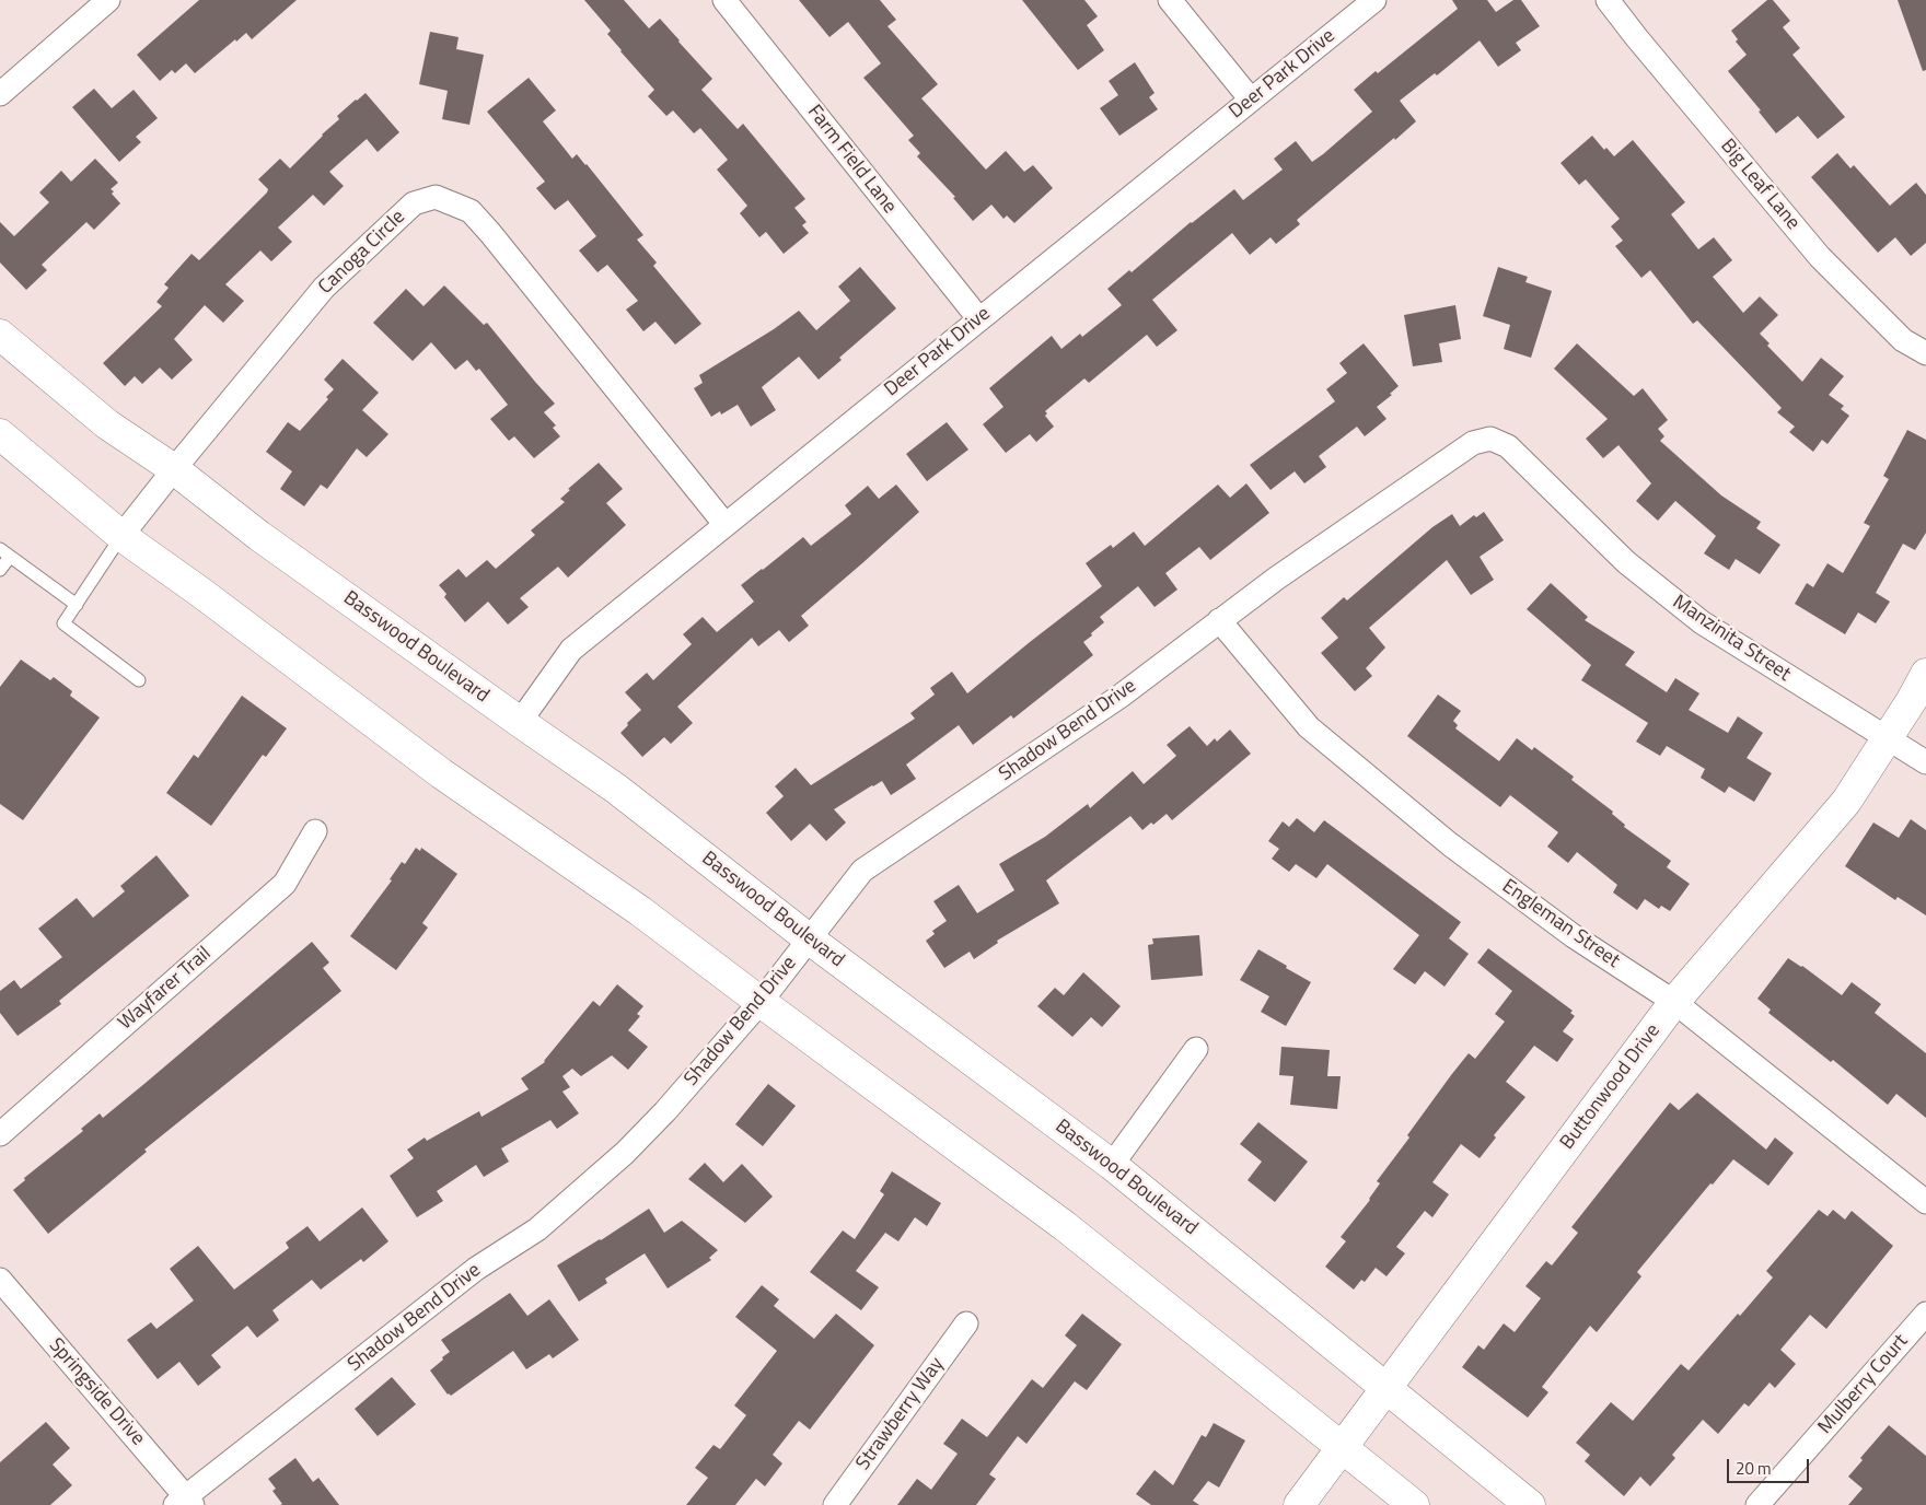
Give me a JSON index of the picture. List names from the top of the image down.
{
  "streets": {
    "main road": ["Basswood Boulevard", "Buttonwood Drive"],
    "street": [
      "Deer Park Drive",
      "Farm Field Lane",
      "Big Leaf Lane",
      "Canoga Circle",
      "Manzinita Street",
      "Shadow Bend Drive",
      "Engleman Street",
      "Wayfarer Trail",
      "Mulberry Court",
      "Springside Drive",
      "Strawberry Way"
    ]
  },
  "crossings": [
    ["Deer Park Drive", "Farm Field Lane"],
    ["Deer Park Drive", "Canoga Circle"],
    ["Deer Park Drive", "Basswood Boulevard"],
    ["Canoga Circle", "Basswood Boulevard"],
    ["Manzinita Street", "Shadow Bend Drive"],
    ["Manzinita Street", "Buttonwood Drive"],
    ["Basswood Boulevard", "Shadow Bend Drive"],
    ["Basswood Boulevard", "Buttonwood Drive"],
    ["Shadow Bend Drive", "Engleman Street"],
    ["Shadow Bend Drive", "Springside Drive"],
    ["Engleman Street", "Buttonwood Drive"]
  ],
  "scale_bar": "20 m"
}
